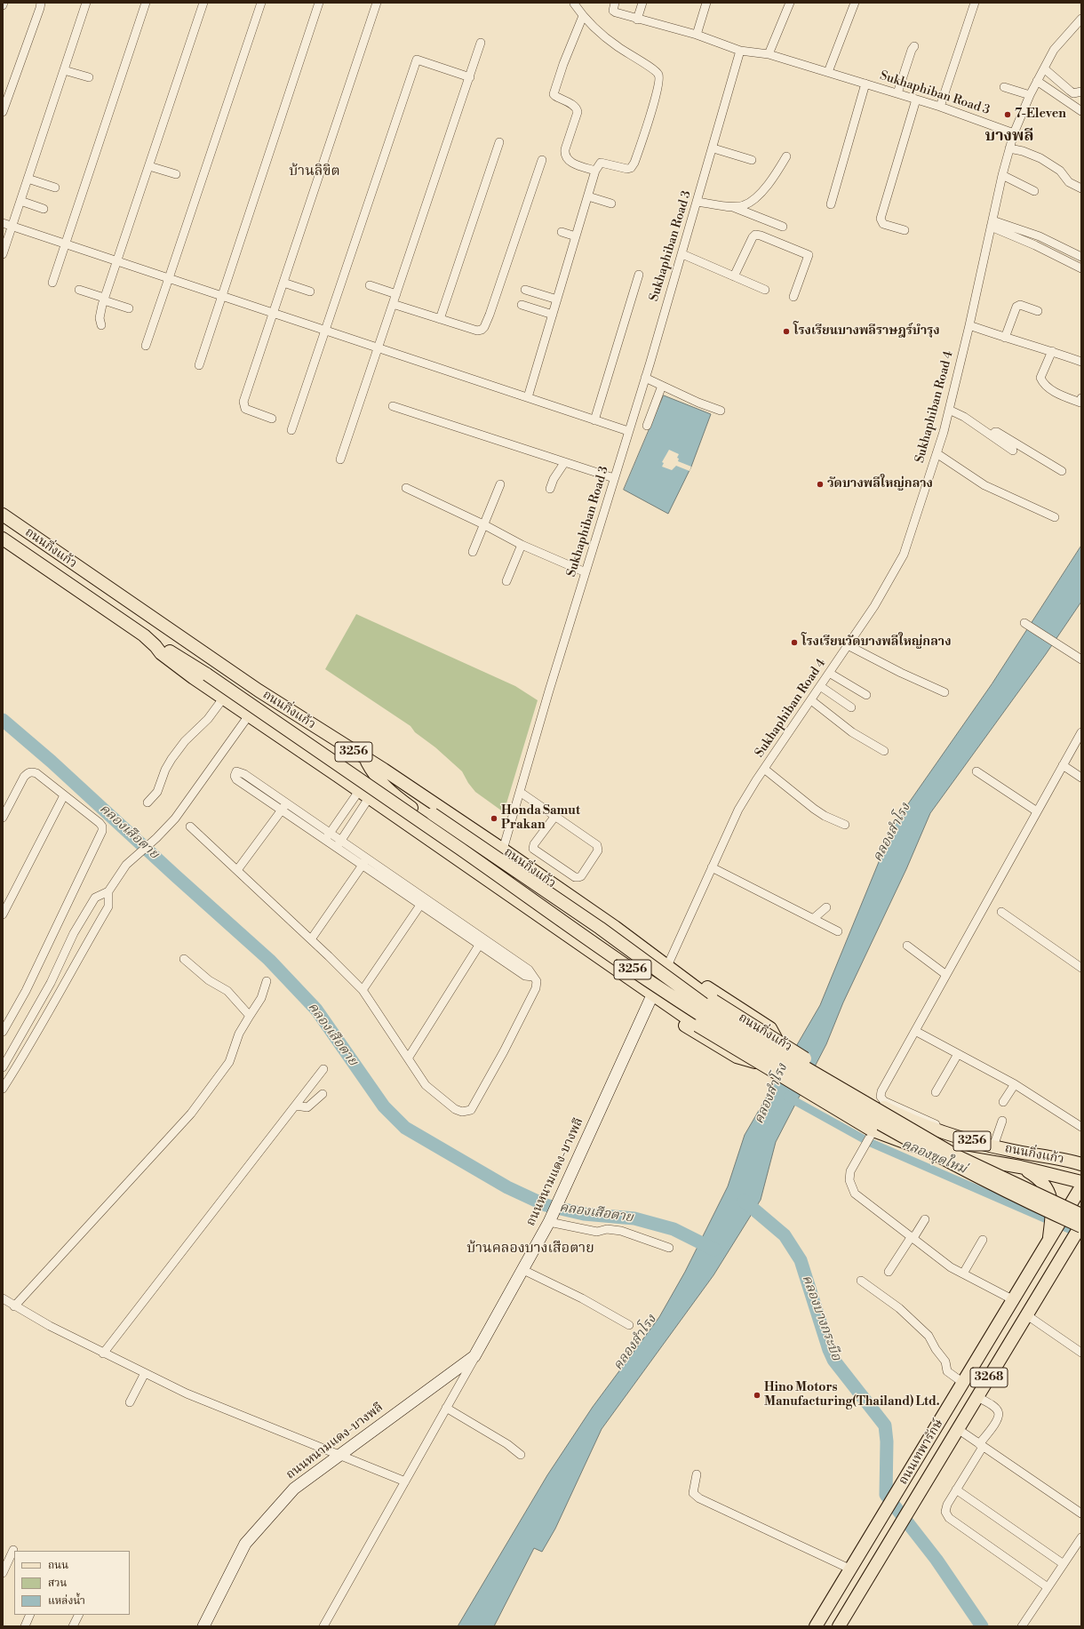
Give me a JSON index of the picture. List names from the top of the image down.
{
  "streets": {
    "main road": [
      "ถนนกิ่งแก้ว",
      "3256",
      "ถนนหนามแดง-บางพลี",
      "3268",
      "ถนนเทพารักษ์"
    ],
    "street": ["Sukhaphiban Road 3", "Sukhaphiban Road 4"]
  },
  "crossings": [
    ["Sukhaphiban Road 3", "Sukhaphiban Road 4"],
    ["Sukhaphiban Road 3", "ถนนกิ่งแก้ว"],
    ["Sukhaphiban Road 4", "ถนนกิ่งแก้ว"],
    ["ถนนกิ่งแก้ว", "3256"],
    ["ถนนกิ่งแก้ว", "ถนนหนามแดง-บางพลี"],
    ["ถนนกิ่งแก้ว", "ถนนเทพารักษ์"],
    ["3256", "ถนนเทพารักษ์"]
  ],
  "districts": ["บางพลี", "บ้านลิขิต", "บ้านคลองบางเสือตาย"],
  "water": [
    "คลองเสือตาย",
    "คลองสำโรง",
    "คลองขุดใหม่",
    "คลองบางกระบือ"
  ],
  "places": [
    "7-Eleven",
    "โรงเรียนบางพลีราษฎร์บำรุง",
    "วัดบางพลีใหญ่กลาง",
    "โรงเรียนวัดบางพลีใหญ่กลาง",
    "Honda Samut Prakan",
    "Hino Motors Manufacturing(Thailand) Ltd."
  ],
  "legend": ["ถนน", "สวน", "แหล่งน้ำ"]
}
